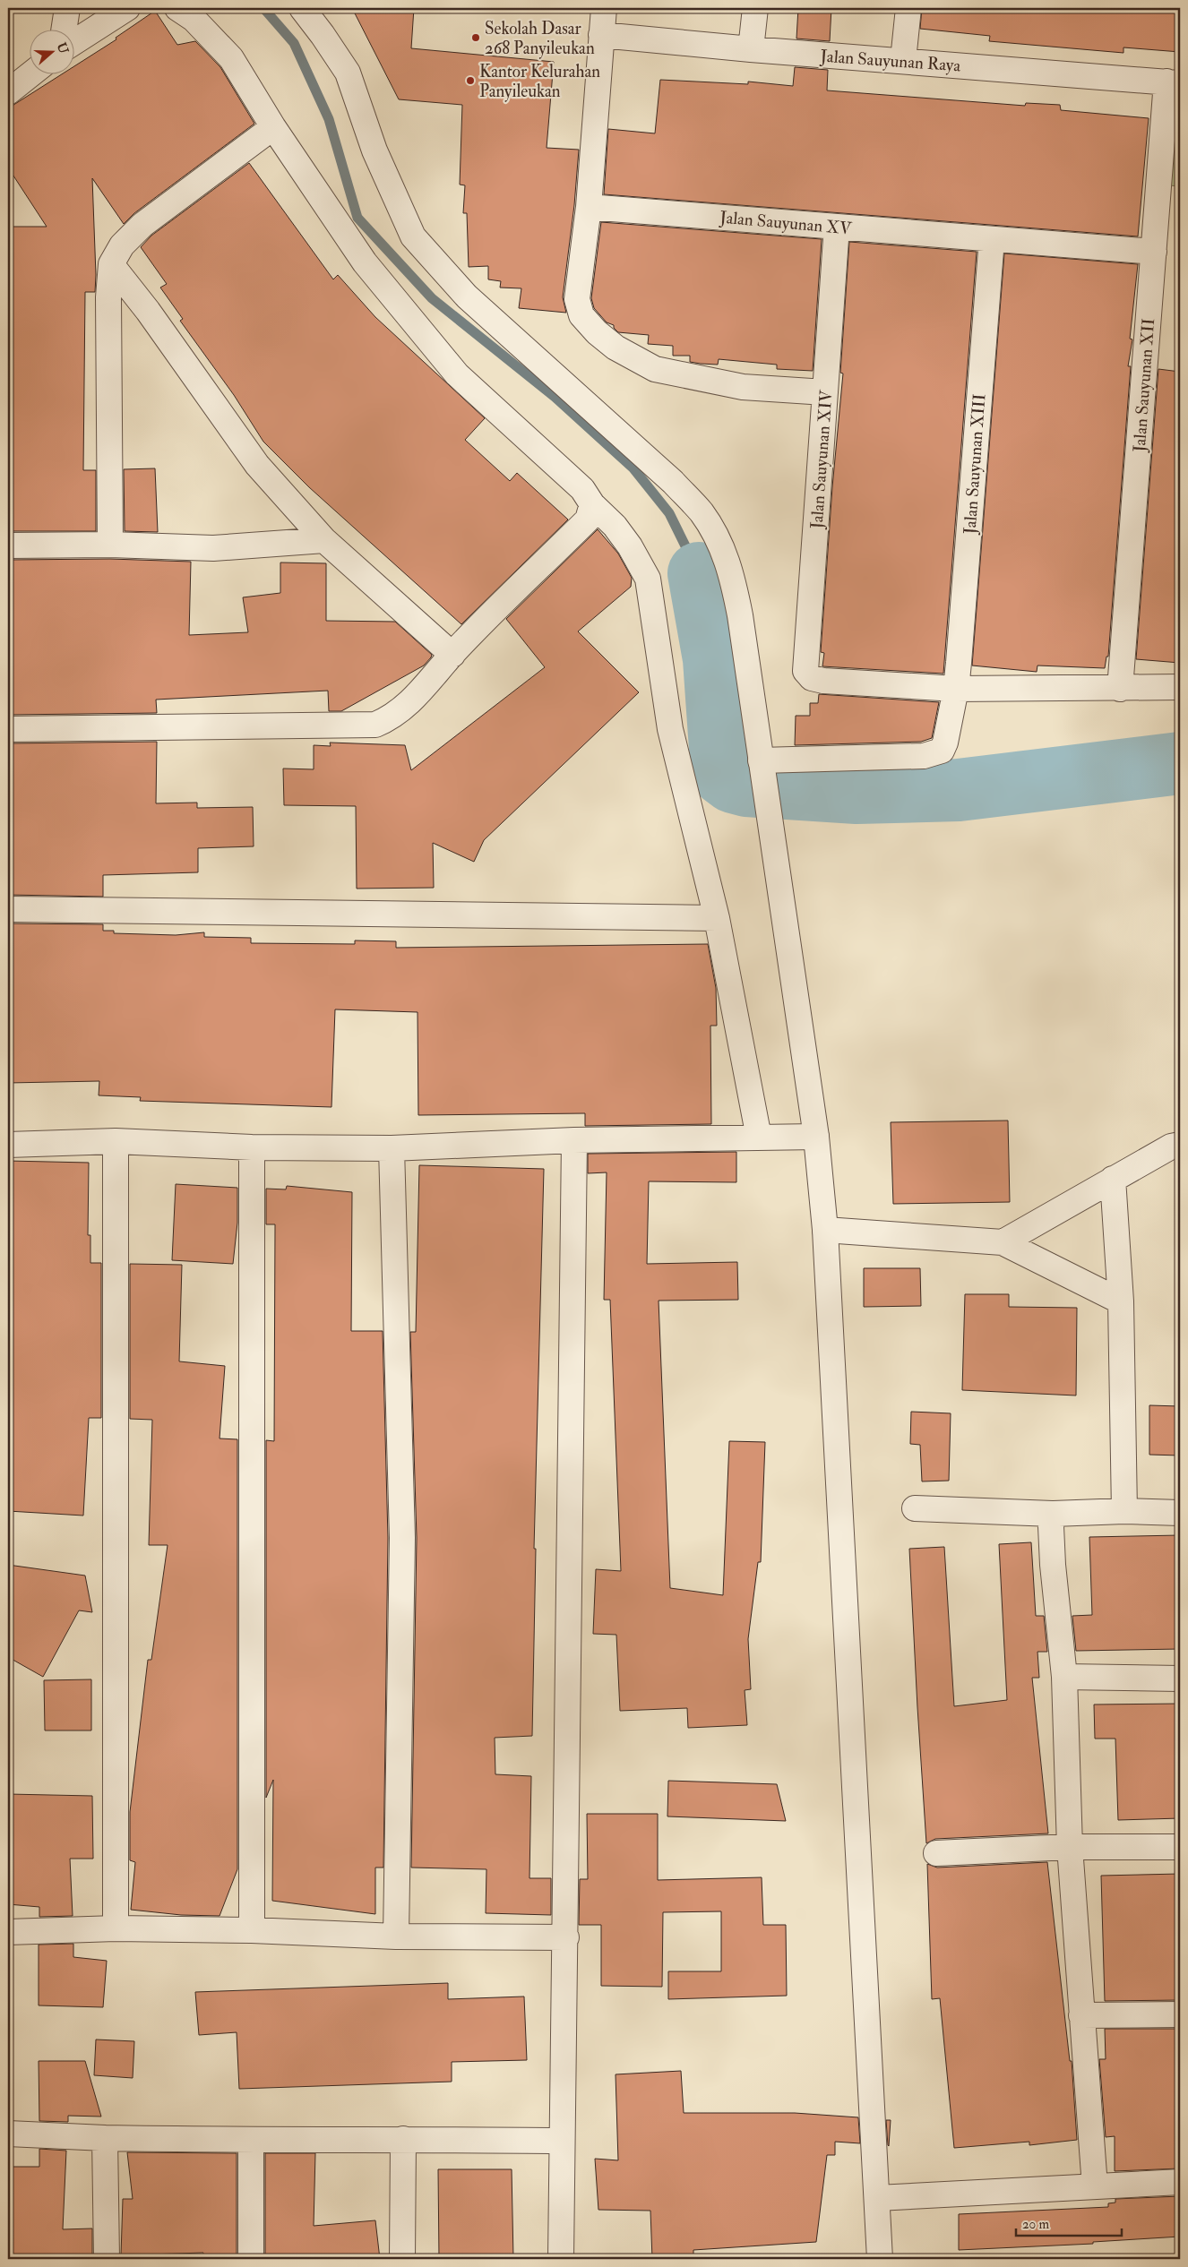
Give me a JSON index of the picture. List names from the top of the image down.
{
  "streets": {
    "street": [
      "Jalan Sauyunan Raya",
      "Jalan Sauyunan XV",
      "Jalan Sauyunan XII",
      "Jalan Sauyunan XIV",
      "Jalan Sauyunan XIII"
    ]
  },
  "crossings": [
    ["Jalan Sauyunan Raya", "Jalan Sauyunan XII"],
    ["Jalan Sauyunan XV", "Jalan Sauyunan XII"],
    ["Jalan Sauyunan XV", "Jalan Sauyunan XIV"],
    ["Jalan Sauyunan XV", "Jalan Sauyunan XIII"],
    ["Jalan Sauyunan XIV", "Jalan Sauyunan XIII"]
  ],
  "places": ["Sekolah Dasar 268 Panyileukan", "Kantor Kelurahan Panyileukan"],
  "scale_bar": "20 m",
  "north": "right"
}
